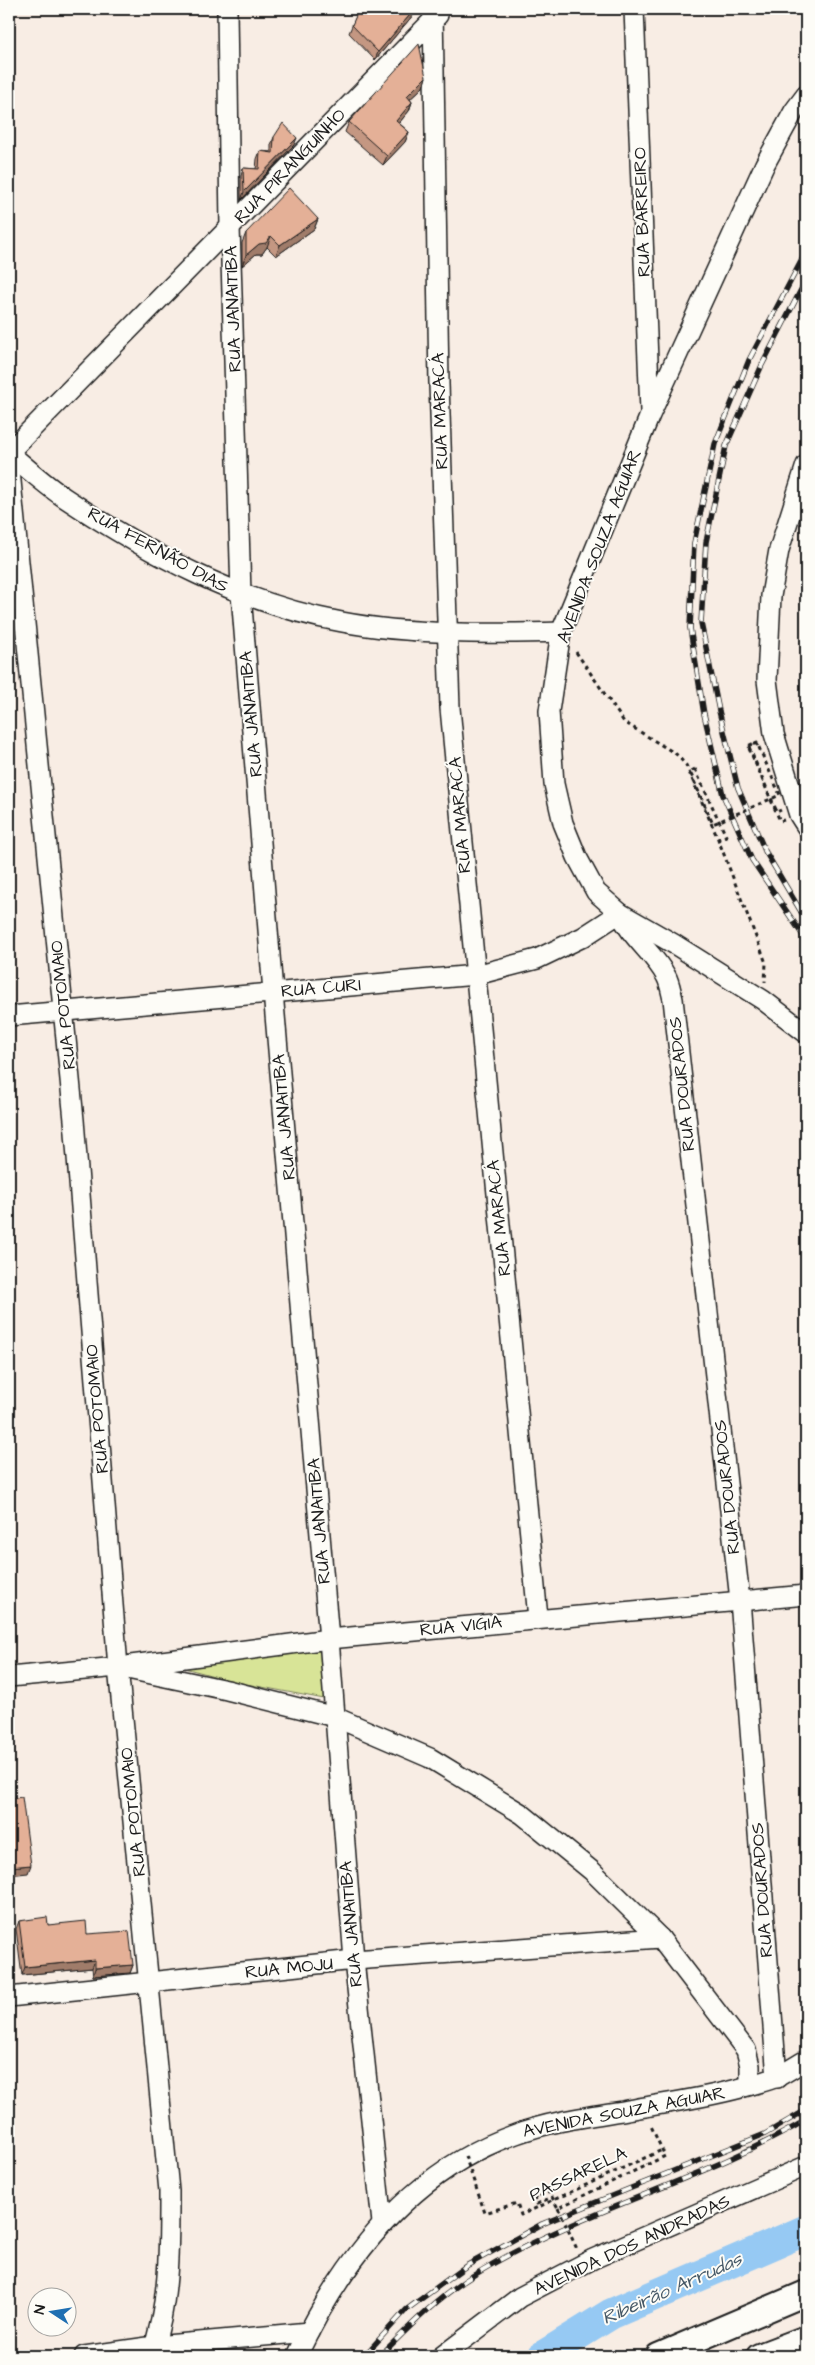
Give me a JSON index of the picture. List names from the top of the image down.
{
  "streets": {
    "street": [
      "RUA PIRANGUINHO",
      "RUA BARREIRO",
      "RUA JANAITIBA",
      "RUA MARACÁ",
      "AVENIDA SOUZA AGUIAR",
      "RUA FERNÃO DIAS",
      "RUA CURI",
      "RUA POTOMAIO",
      "RUA DOURADOS",
      "RUA VIGIA",
      "RUA MOJU",
      "AVENIDA DOS ANDRADAS"
    ],
    "path": ["PASSARELA"]
  },
  "crossings": [
    ["RUA PIRANGUINHO", "RUA JANAITIBA"],
    ["RUA PIRANGUINHO", "RUA MARACÁ"],
    ["RUA PIRANGUINHO", "RUA FERNÃO DIAS"],
    ["RUA BARREIRO", "AVENIDA SOUZA AGUIAR"],
    ["RUA JANAITIBA", "AVENIDA SOUZA AGUIAR"],
    ["RUA JANAITIBA", "RUA FERNÃO DIAS"],
    ["RUA JANAITIBA", "RUA CURI"],
    ["RUA JANAITIBA", "RUA VIGIA"],
    ["RUA JANAITIBA", "RUA MOJU"],
    ["RUA MARACÁ", "RUA FERNÃO DIAS"],
    ["RUA MARACÁ", "RUA CURI"],
    ["RUA MARACÁ", "RUA VIGIA"],
    ["AVENIDA SOUZA AGUIAR", "RUA FERNÃO DIAS"],
    ["AVENIDA SOUZA AGUIAR", "RUA CURI"],
    ["AVENIDA SOUZA AGUIAR", "RUA DOURADOS"],
    ["AVENIDA SOUZA AGUIAR", "PASSARELA"],
    ["RUA CURI", "RUA POTOMAIO"],
    ["RUA CURI", "RUA DOURADOS"],
    ["RUA POTOMAIO", "RUA VIGIA"],
    ["RUA POTOMAIO", "RUA MOJU"],
    ["RUA DOURADOS", "RUA VIGIA"]
  ],
  "water": ["Ribeirão Arrudas"],
  "north": "left"
}
